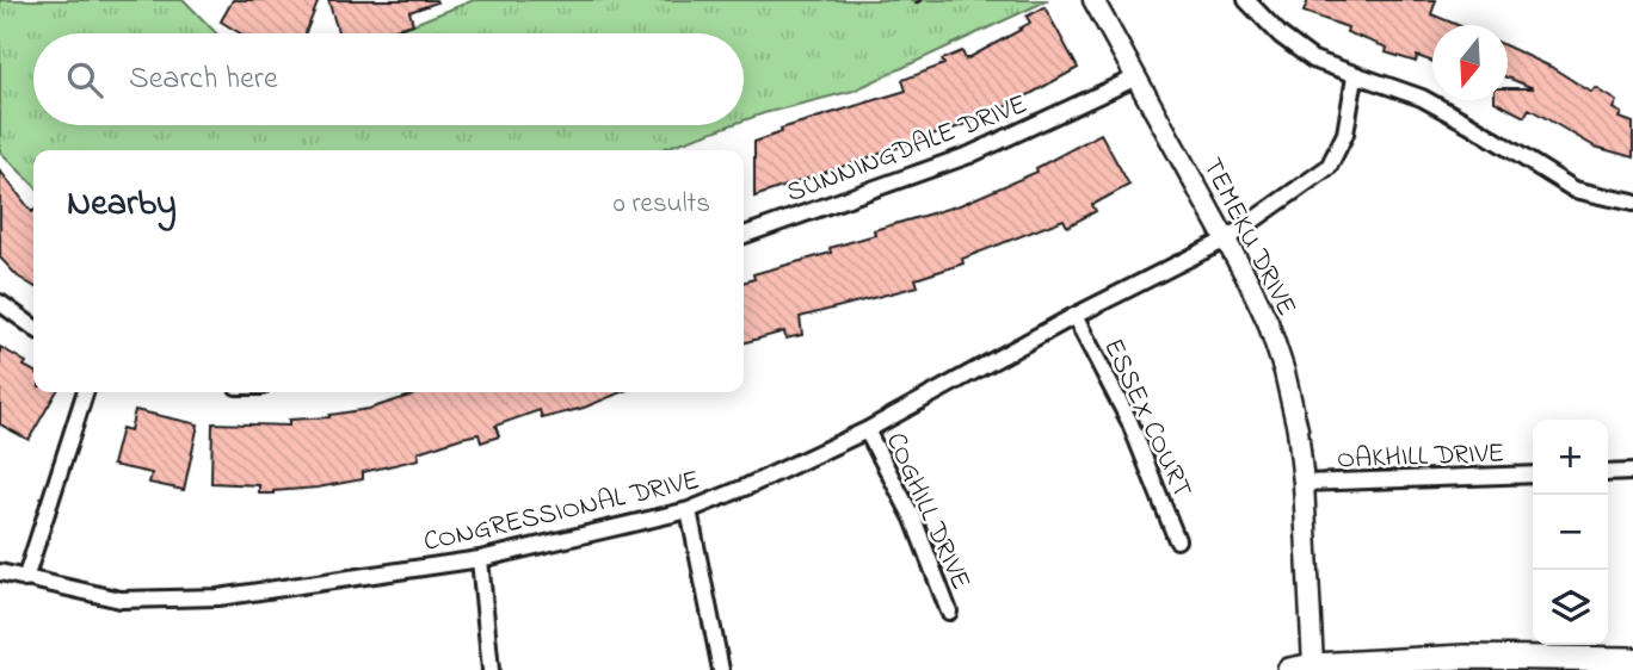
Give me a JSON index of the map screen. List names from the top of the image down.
{
  "streets": {
    "street": [
      "SUNNINGDALE DRIVE",
      "TEMEKU DRIVE",
      "ESSEX COURT",
      "OAKHILL DRIVE",
      "CONGRESSIONAL DRIVE",
      "COGHILL DRIVE"
    ]
  },
  "crossings": [
    ["SUNNINGDALE DRIVE", "TEMEKU DRIVE"],
    ["TEMEKU DRIVE", "OAKHILL DRIVE"],
    ["TEMEKU DRIVE", "CONGRESSIONAL DRIVE"],
    ["ESSEX COURT", "CONGRESSIONAL DRIVE"],
    ["CONGRESSIONAL DRIVE", "COGHILL DRIVE"]
  ],
  "north": "bottom",
  "page": {
    "search": "Search here",
    "heading": ["Nearby", "0 results"],
    "map_buttons": ["+", "−"]
  }
}
